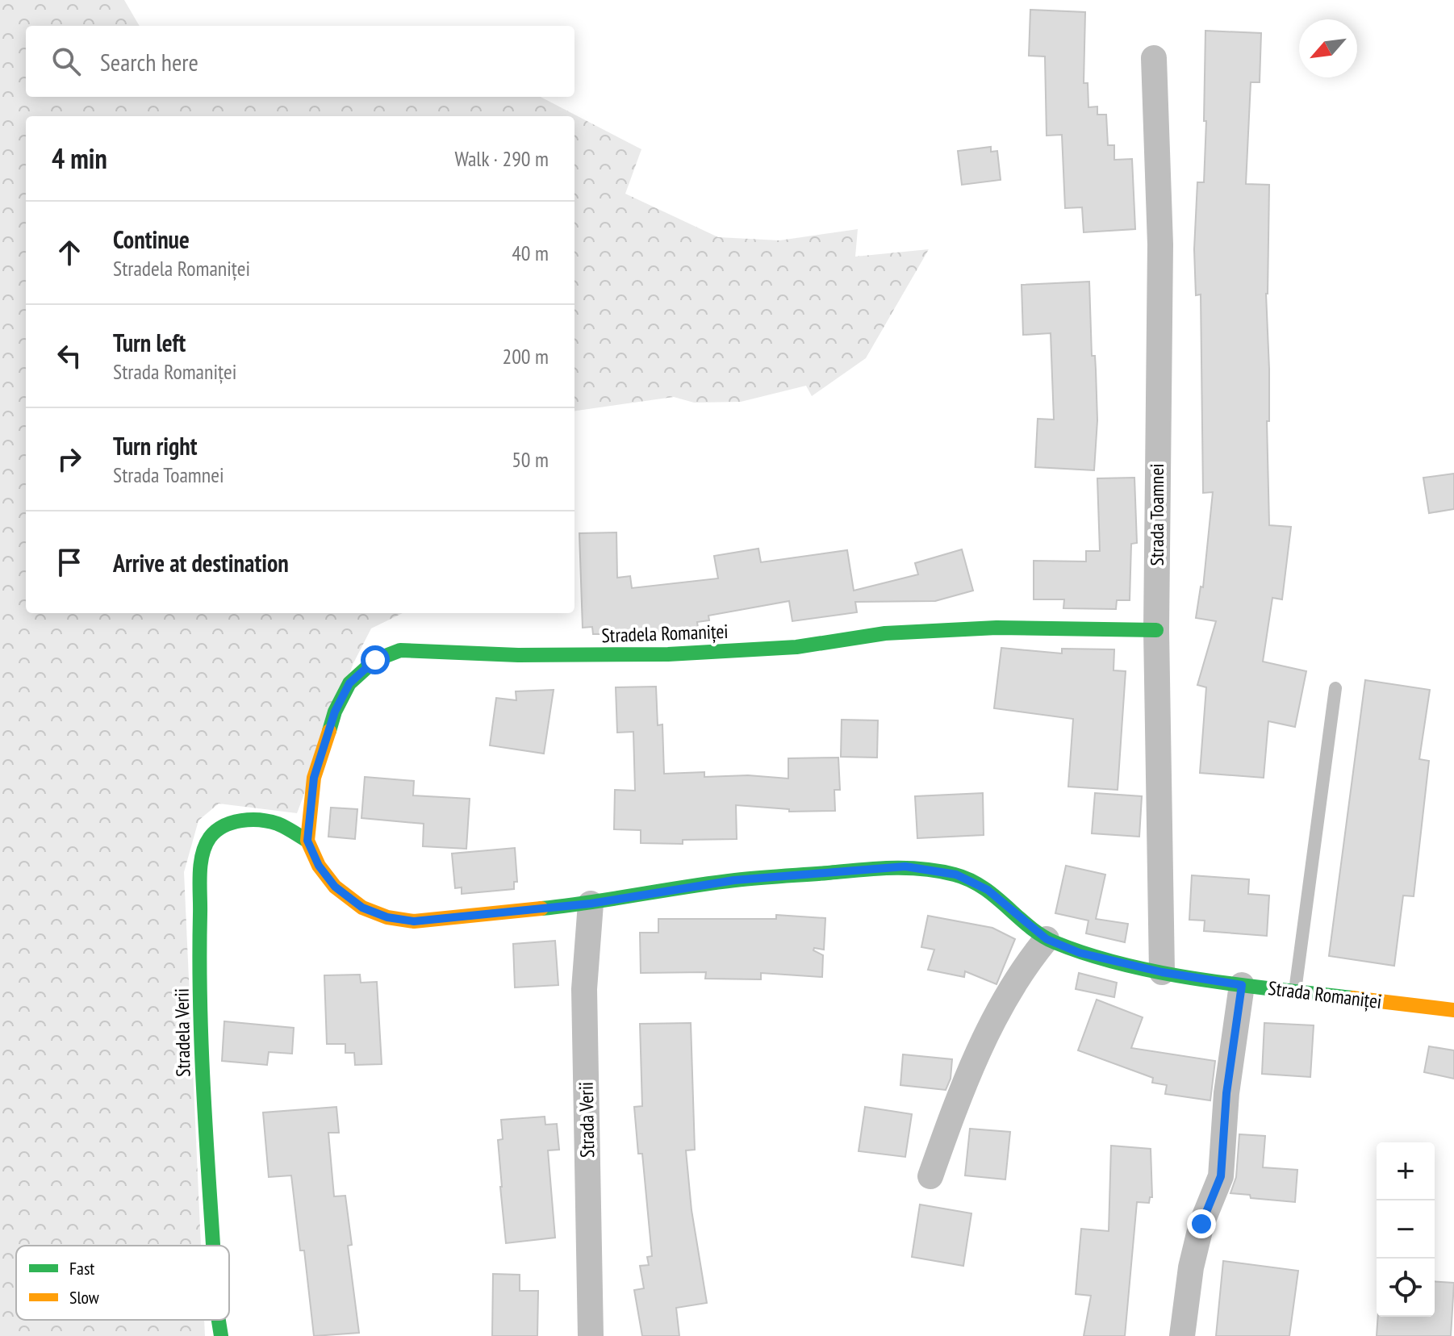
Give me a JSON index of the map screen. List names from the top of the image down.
{
  "streets": {
    "street": [
      "Strada Toamnei",
      "Stradela Romaniței",
      "Strada Romaniței",
      "Stradela Verii",
      "Strada Verii"
    ]
  },
  "crossings": [
    ["Strada Toamnei", "Stradela Romaniței"],
    ["Strada Toamnei", "Strada Romaniței"],
    ["Stradela Romaniței", "Strada Romaniței"],
    ["Stradela Romaniței", "Stradela Verii"],
    ["Strada Romaniței", "Stradela Verii"],
    ["Strada Romaniței", "Strada Verii"]
  ],
  "legend": ["Fast", "Slow"],
  "north": "bottom left",
  "page": {
    "search": "Search here",
    "heading": ["4 min", "Walk · 290 m"],
    "list": [
      ["Continue", "Stradela Romaniței", "40 m"],
      ["Turn left", "Strada Romaniței", "200 m"],
      ["Turn right", "Strada Toamnei", "50 m"],
      "Arrive at destination"
    ],
    "map_buttons": ["+", "−"]
  }
}
